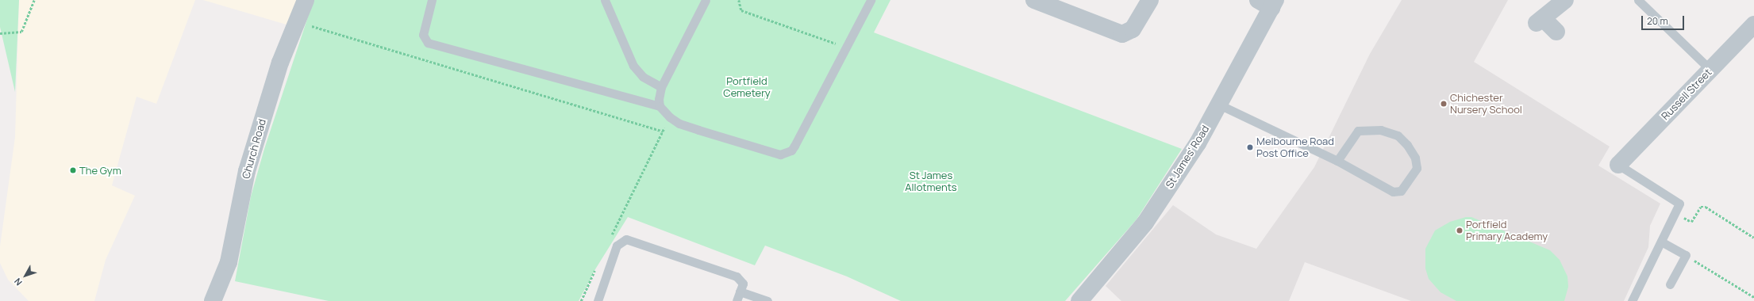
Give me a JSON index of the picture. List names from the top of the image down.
{
  "streets": {
    "street": ["Russell Street", "Church Road", "St James' Road"]
  },
  "parks": ["Portfield Cemetery", "St James Allotments"],
  "places": [
    "Chichester Nursery School",
    "Melbourne Road Post Office",
    "The Gym",
    "Portfield Primary Academy"
  ],
  "scale_bar": "20 m",
  "north": "bottom left"
}
